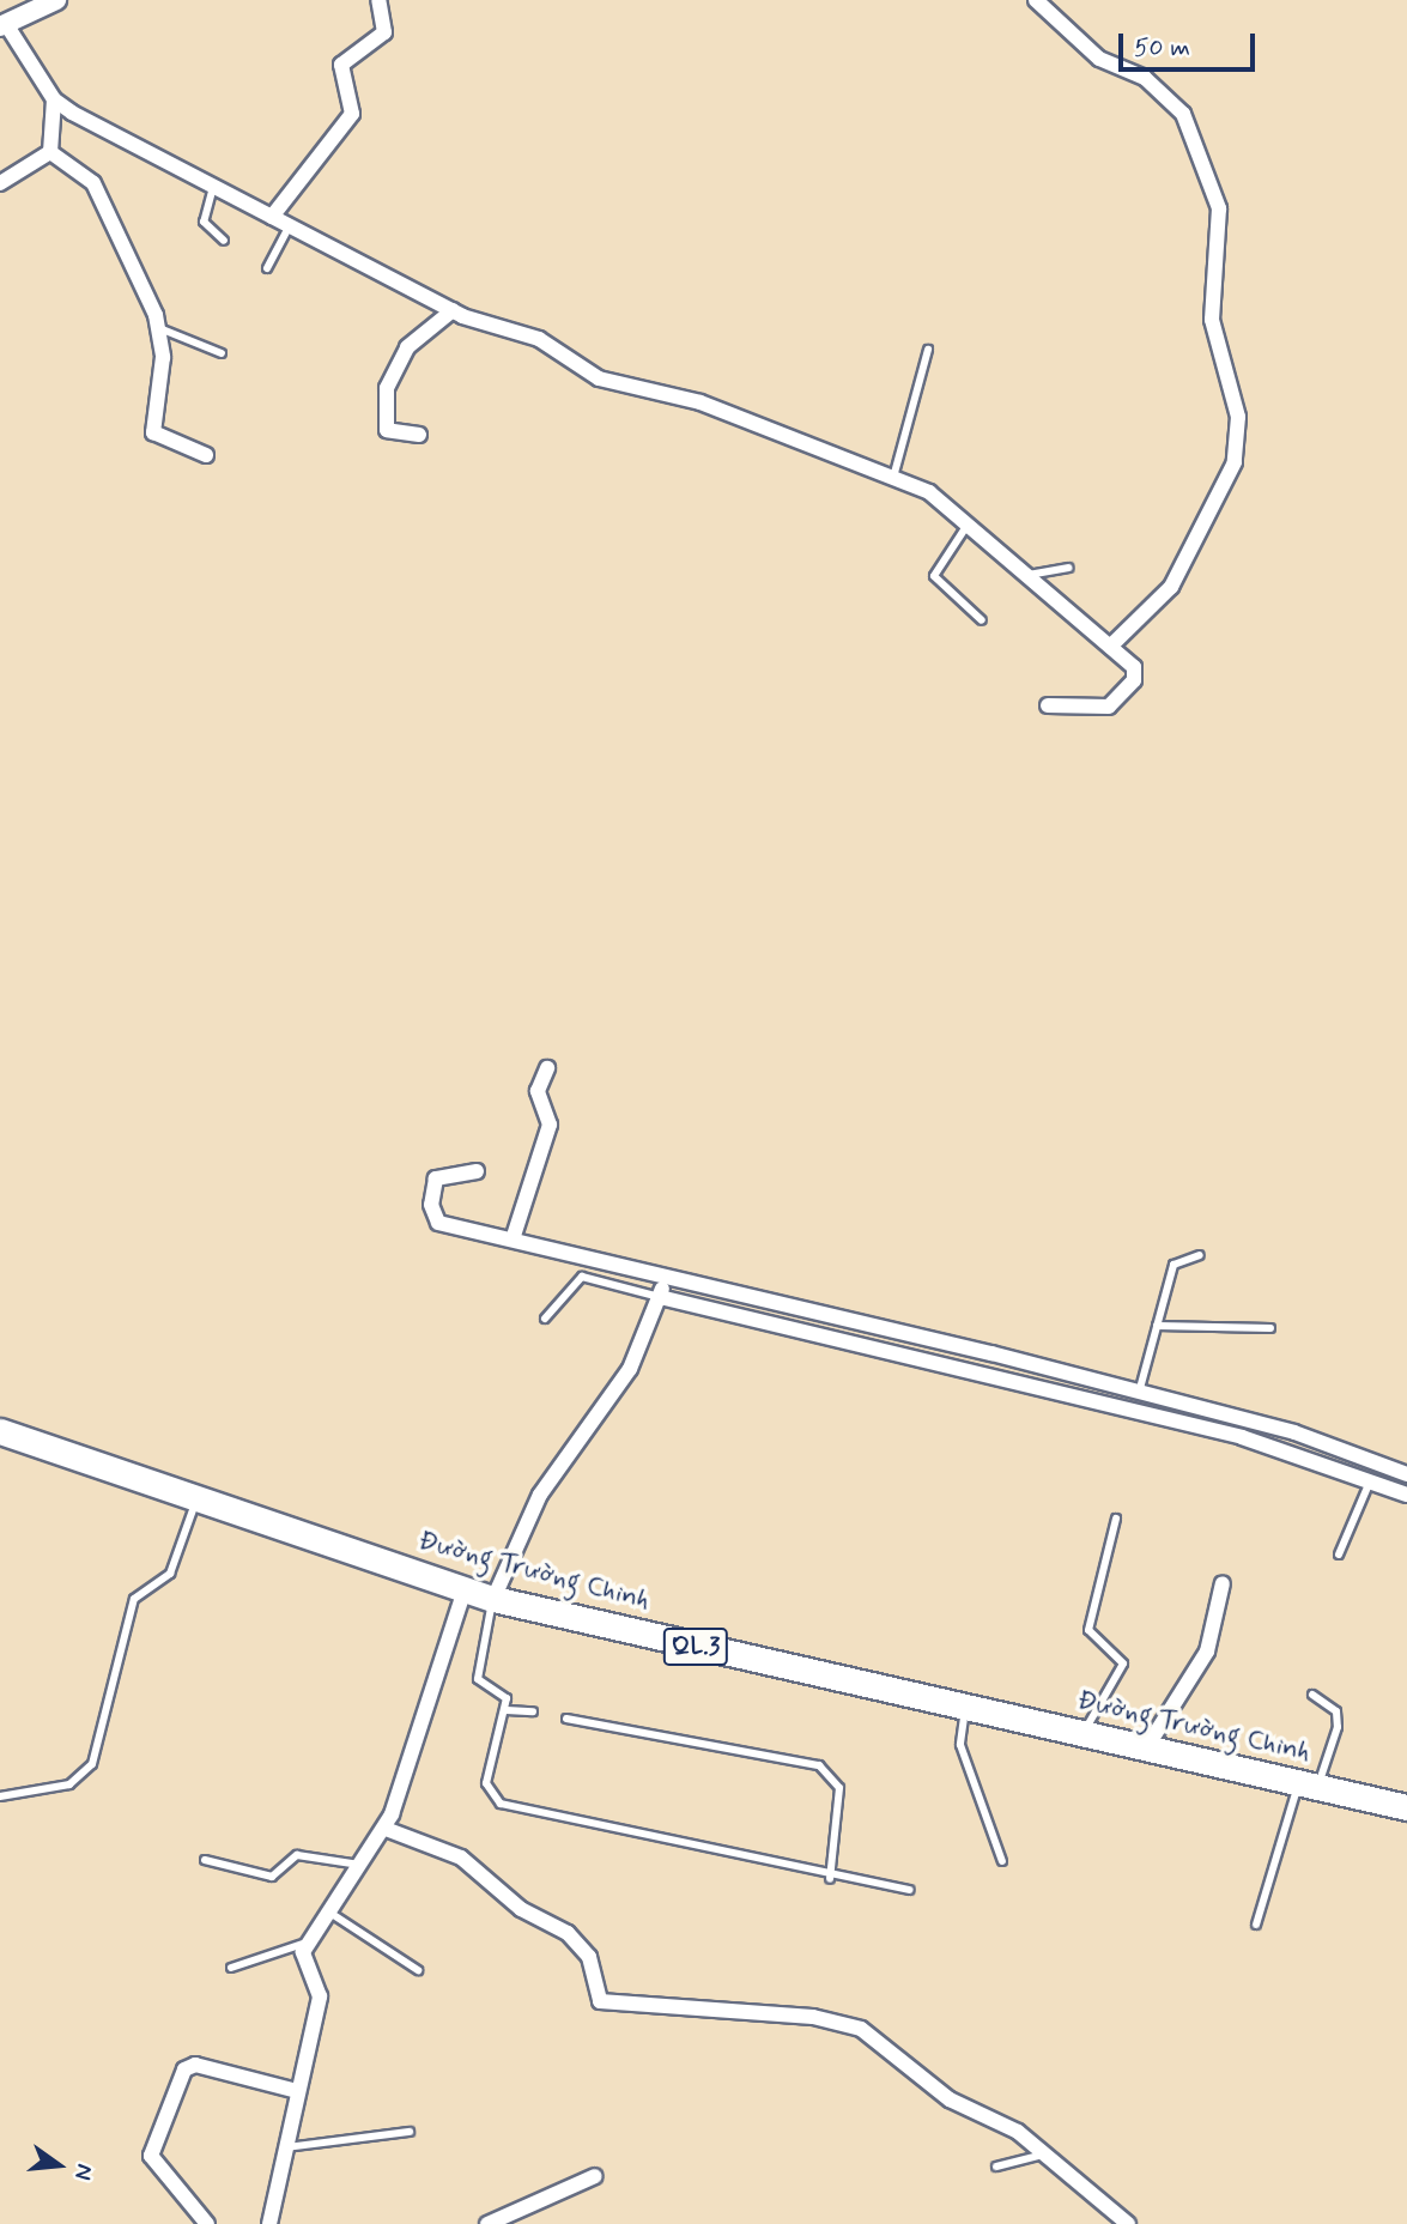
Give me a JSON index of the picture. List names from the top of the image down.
{
  "streets": {
    "highway": ["Đường Trường Chinh", "QL.3"]
  },
  "scale_bar": "50 m",
  "north": "right"
}
